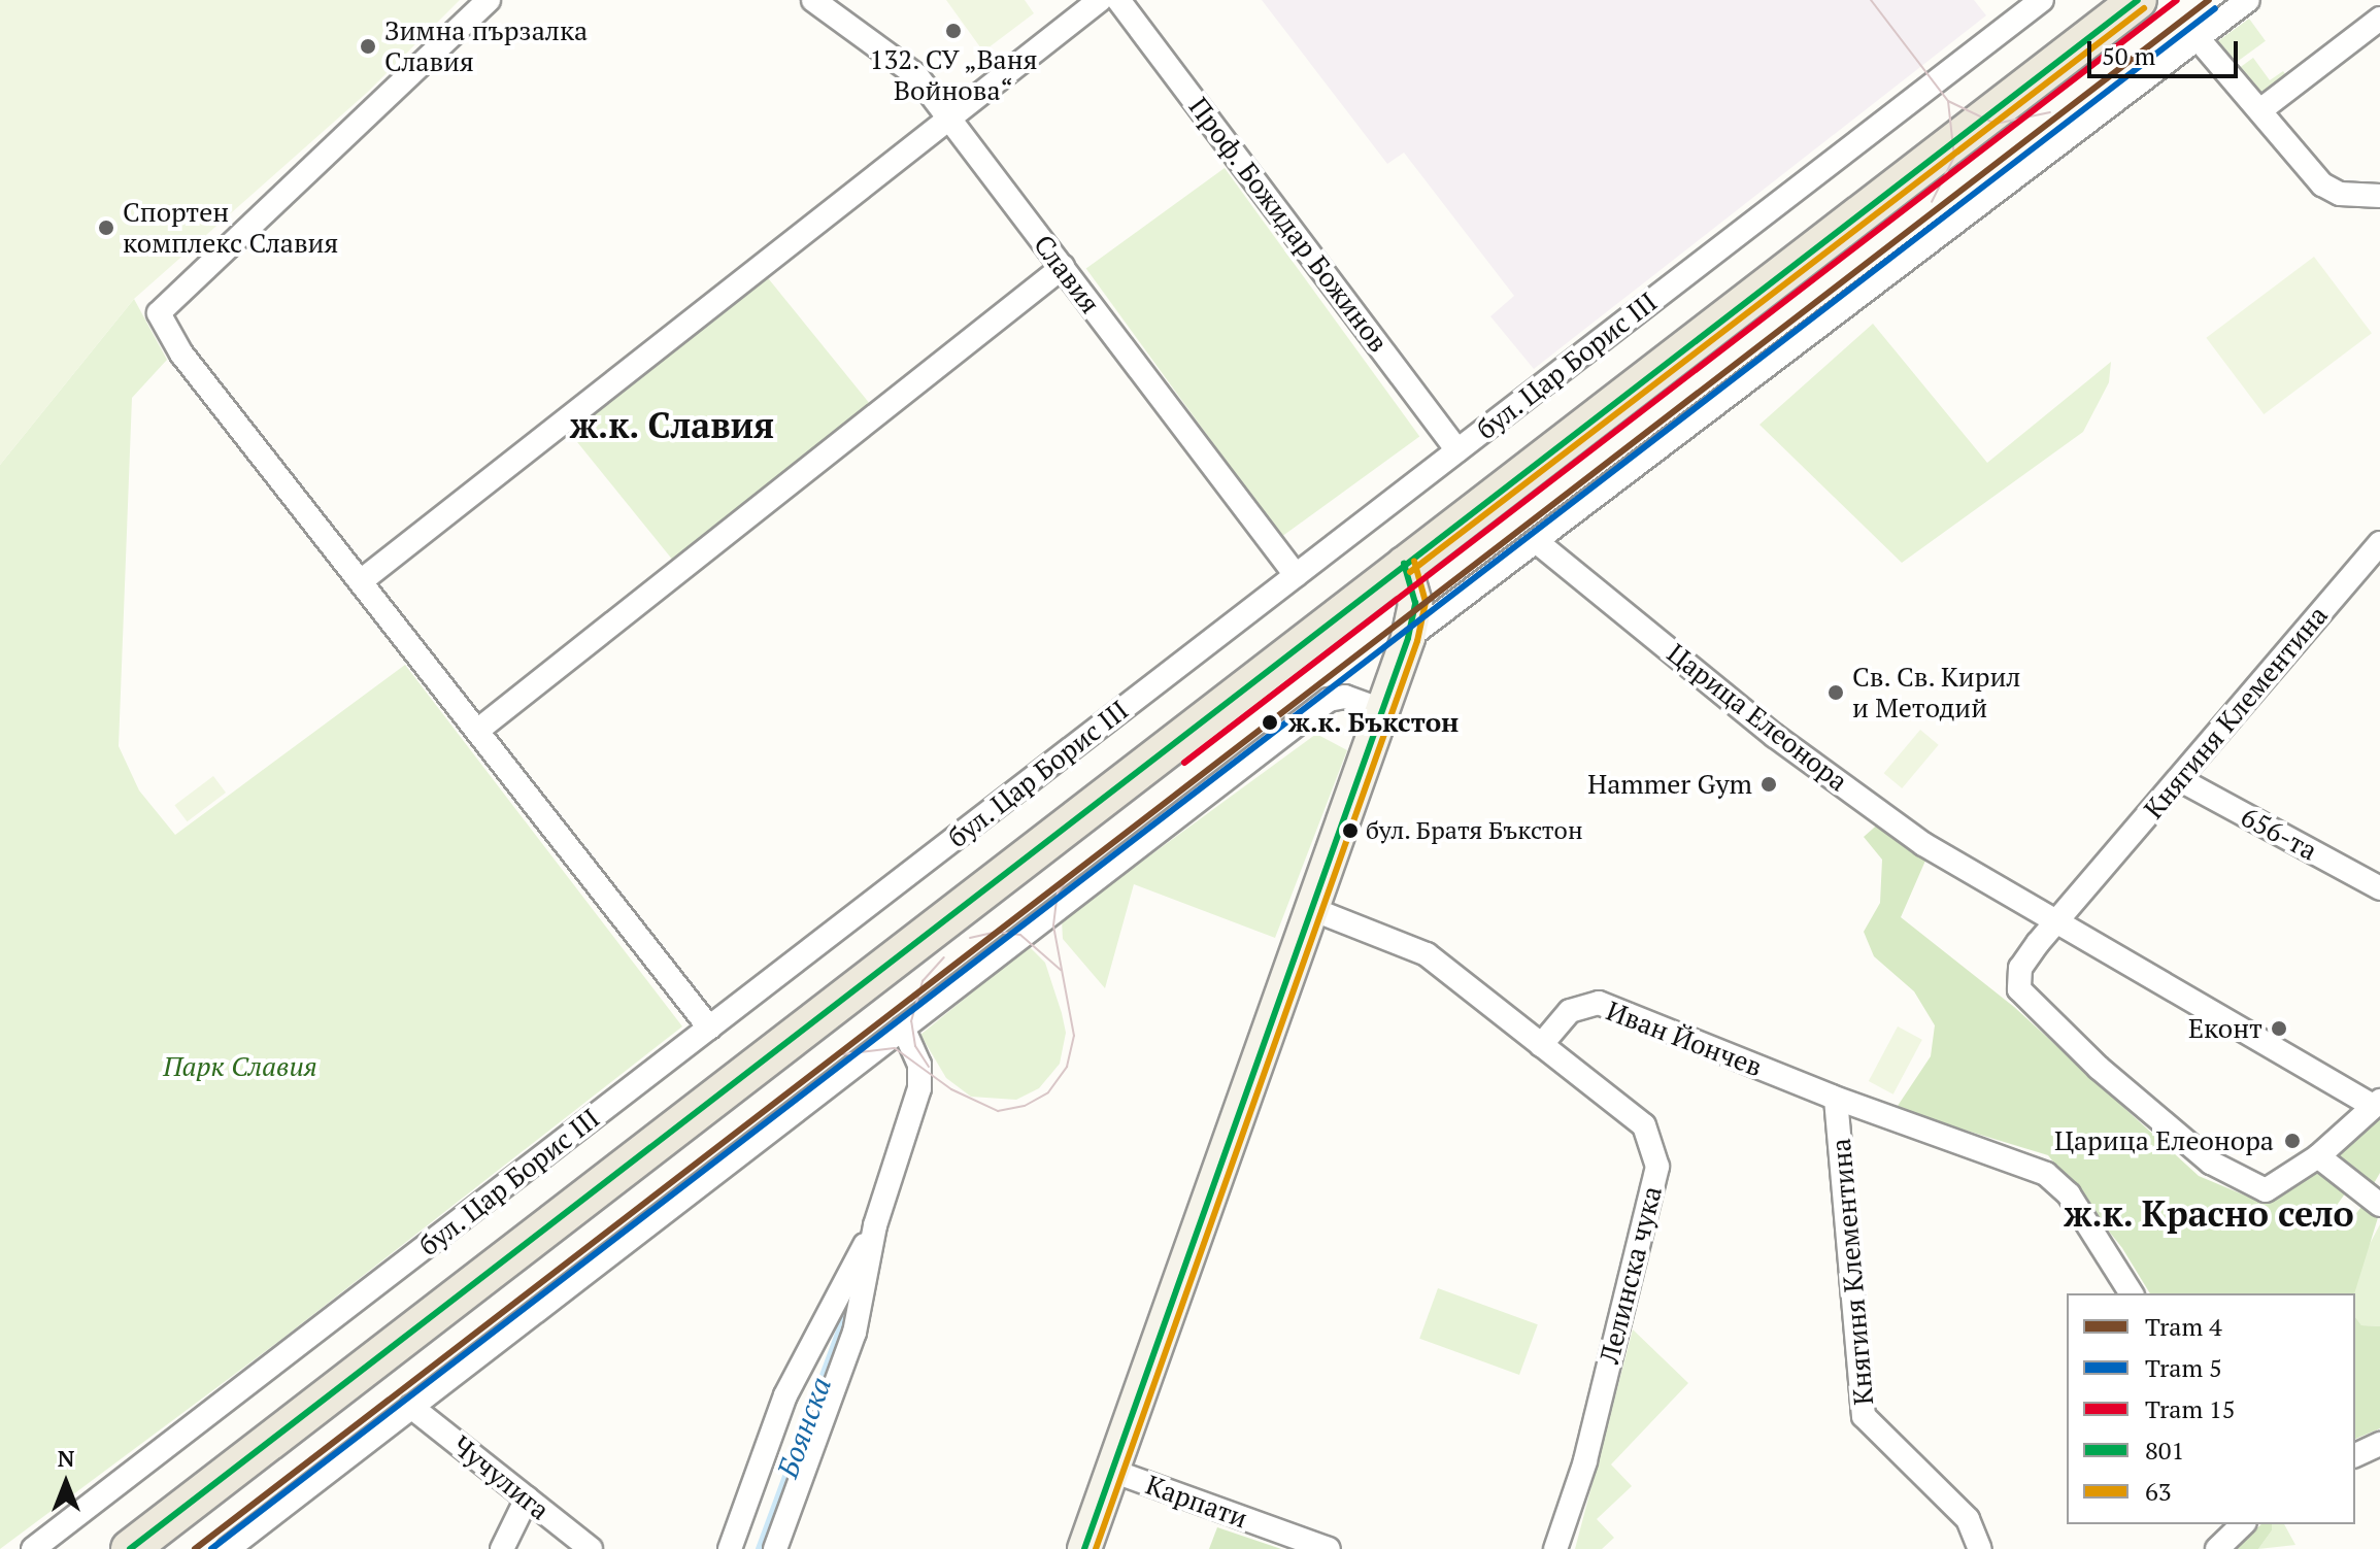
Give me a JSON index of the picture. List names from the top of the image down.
{
  "streets": {
    "street": [
      "Проф. Божидар Божинов",
      "Славия",
      "бул. Цар Борис III",
      "Княгиня Клементина",
      "Царица Елеонора",
      "656-та",
      "Иван Йончев",
      "Лелинска чука",
      "Чучулига",
      "Карпати"
    ]
  },
  "crossings": [
    ["Проф. Божидар Божинов", "бул. Цар Борис III"],
    ["Славия", "бул. Цар Борис III"],
    ["Княгиня Клементина", "Царица Елеонора"],
    ["Княгиня Клементина", "656-та"],
    ["Княгиня Клементина", "Иван Йончев"],
    ["Иван Йончев", "Лелинска чука"]
  ],
  "districts": ["ж.к. Славия", "ж.к. Красно село"],
  "water": ["Боянска"],
  "parks": ["Парк Славия"],
  "places": [
    "132. СУ „Ваня Войнова“",
    "Зимна пързалка Славия",
    "Спортен комплекс Славия",
    "Св. Св. Кирил и Методий",
    "ж.к. Бъкстон",
    "Hammer Gym",
    "бул. Братя Бъкстон",
    "Еконт",
    "Царица Елеонора"
  ],
  "lines": [
    "tram line 4",
    "tram line 15",
    "transit line 801",
    "tram line 5",
    "transit line 63"
  ],
  "legend": [
    "Tram 4",
    "Tram 5",
    "Tram 15",
    "801",
    "63"
  ],
  "scale_bar": "50 m",
  "north": "top"
}
